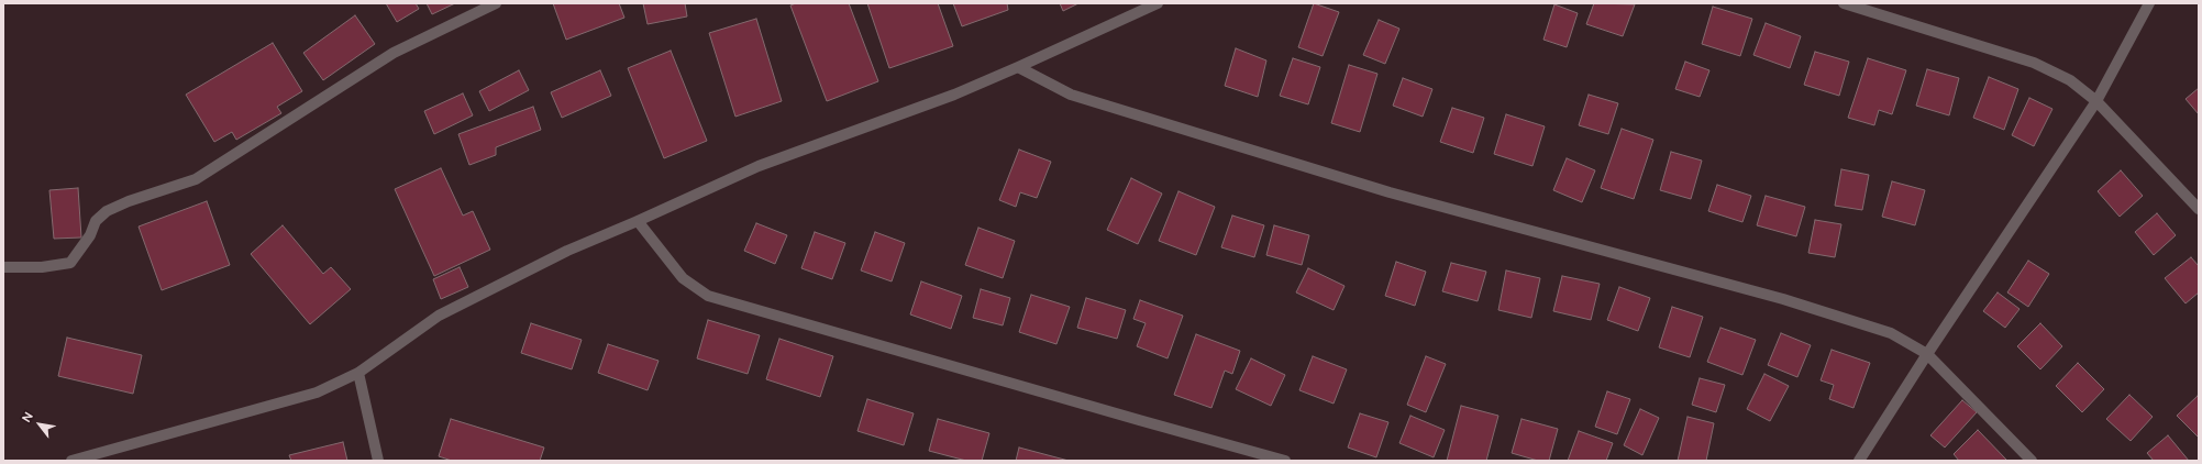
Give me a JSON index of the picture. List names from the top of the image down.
{
  "north": "top left"
}
